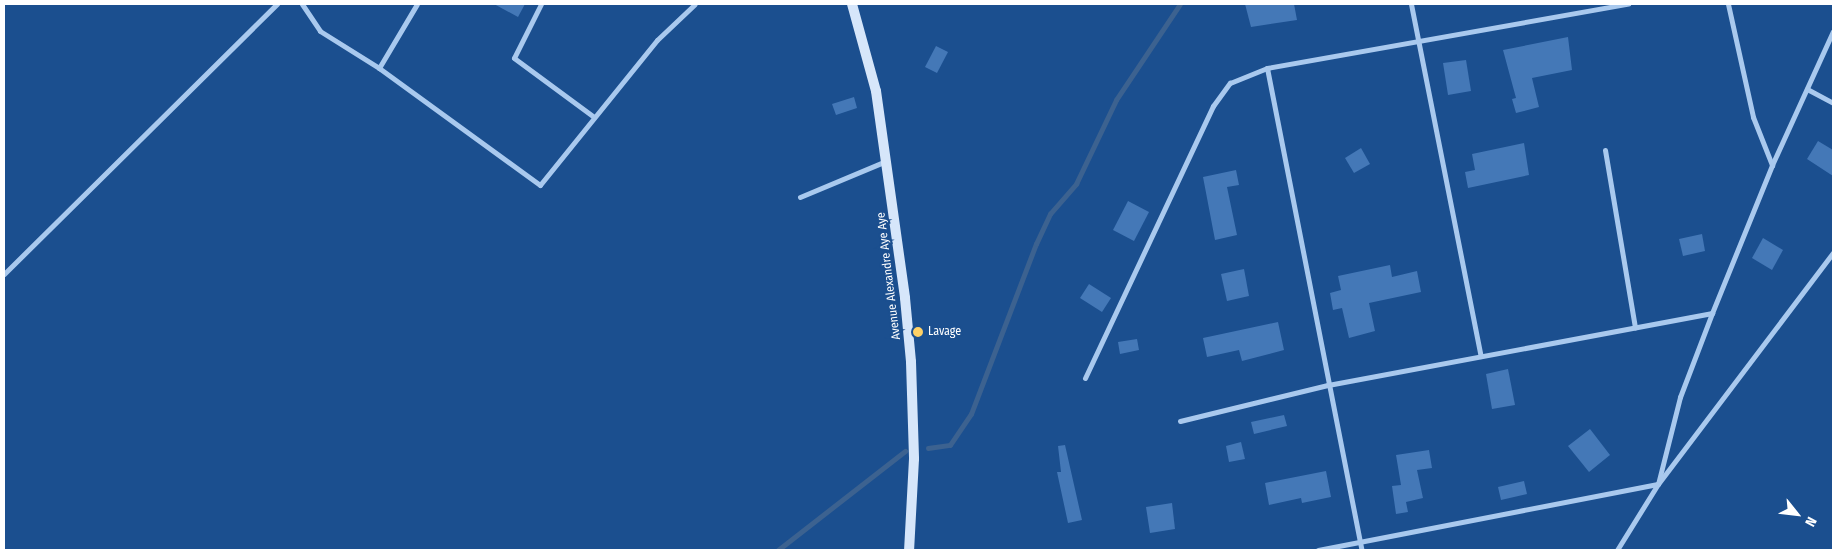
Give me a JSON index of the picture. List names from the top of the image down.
{
  "streets": {
    "street": ["Avenue Alexandre Aye Aye"]
  },
  "places": ["Lavage"],
  "north": "bottom right"
}
